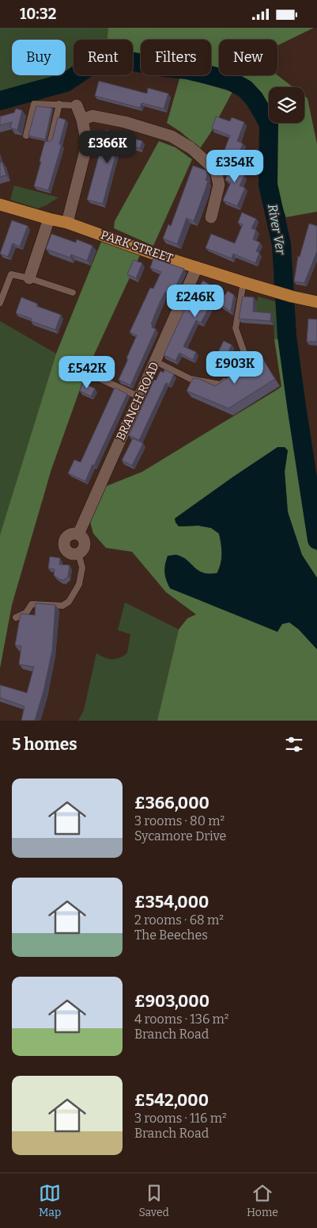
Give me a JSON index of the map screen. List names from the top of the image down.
{
  "streets": {
    "main road": ["PARK STREET"],
    "street": ["BRANCH ROAD"]
  },
  "crossings": [
    ["PARK STREET", "BRANCH ROAD"]
  ],
  "water": ["River Ver"],
  "page": {
    "status": "10:32",
    "chip": [
      "Buy",
      "Rent",
      "Filters",
      "New"
    ],
    "price": [
      "£366K",
      "£354K",
      "£246K",
      "£903K",
      "£542K"
    ],
    "heading": "5 homes",
    "list": [
      {
        "name": "£366,000",
        "note": "3 rooms · 80 m² · Sycamore Drive"
      },
      {
        "name": "£354,000",
        "note": "2 rooms · 68 m² · The Beeches"
      },
      {
        "name": "£903,000",
        "note": "4 rooms · 136 m² · Branch Road"
      },
      {
        "name": "£542,000",
        "note": "3 rooms · 116 m² · Branch Road"
      }
    ],
    "tabs": ["Map", "Saved", "Home"]
  }
}
